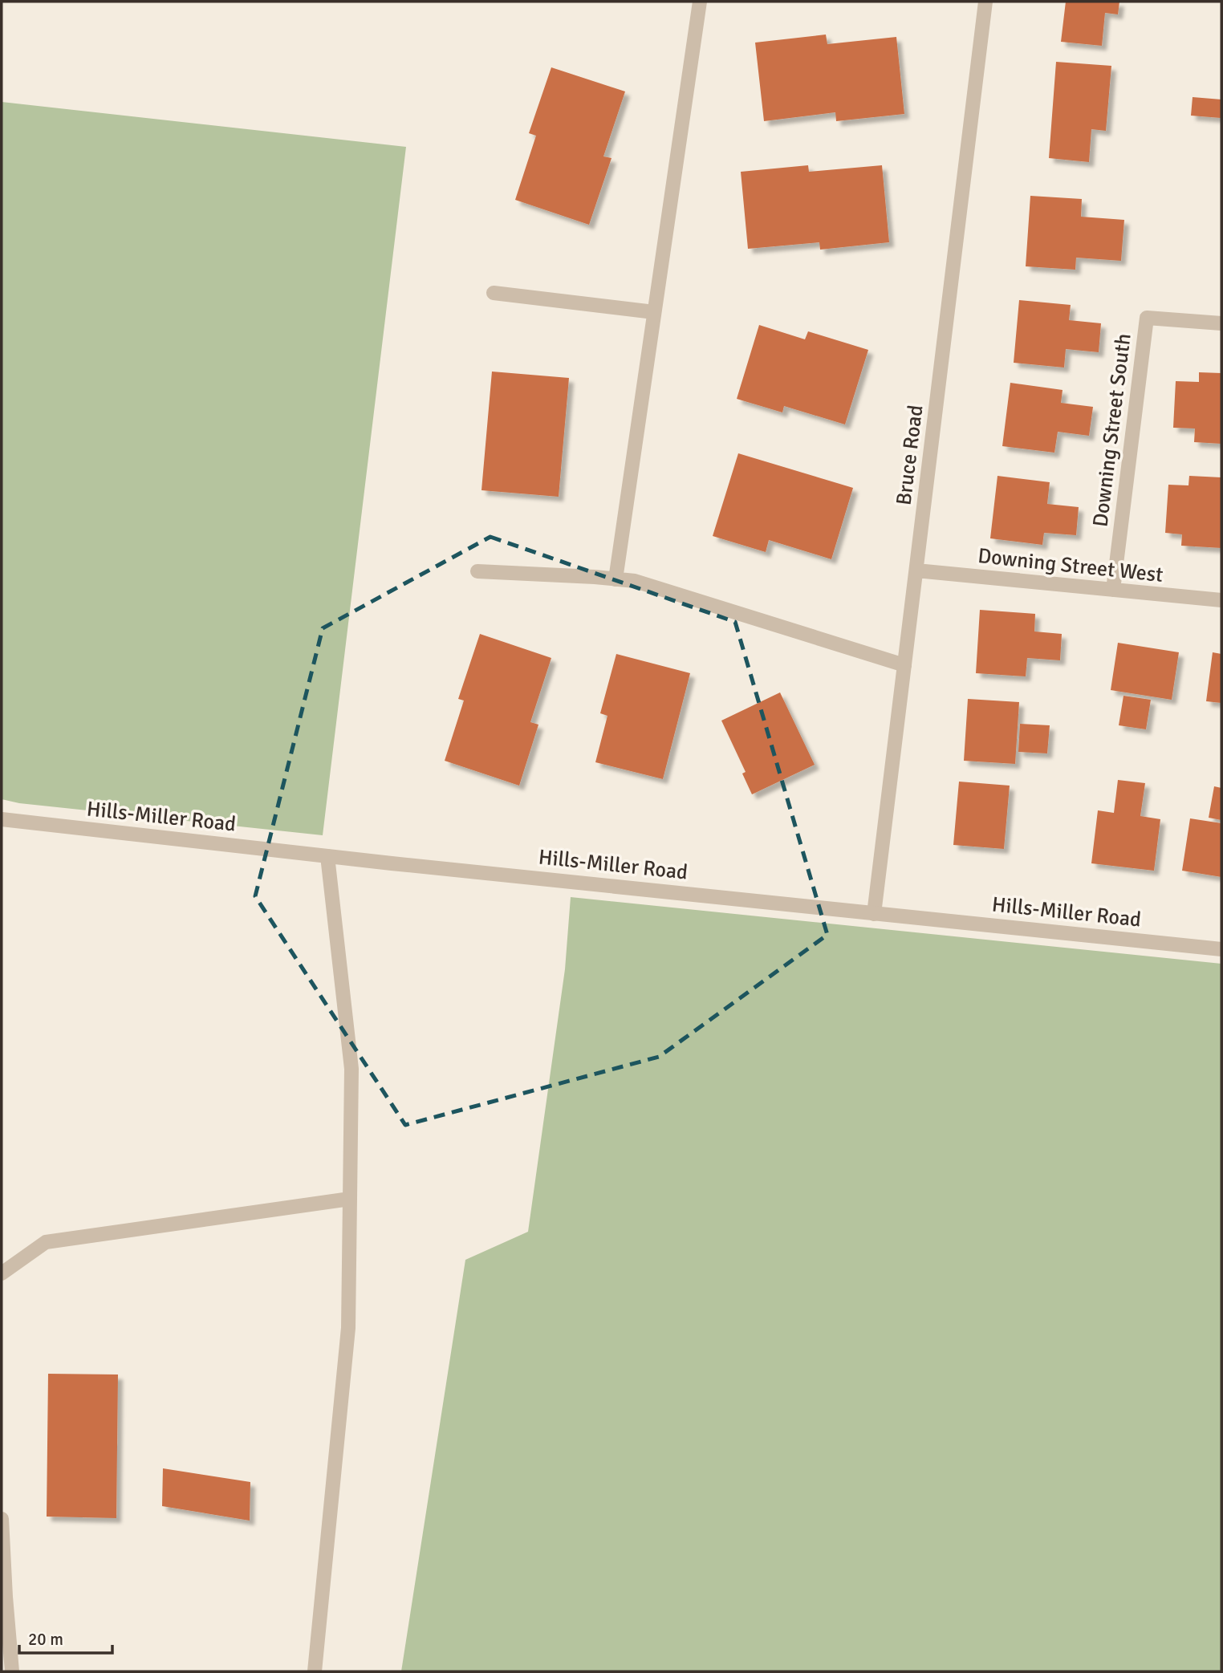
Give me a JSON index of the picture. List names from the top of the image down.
{
  "streets": {
    "street": [
      "Downing Street South",
      "Bruce Road",
      "Downing Street West",
      "Hills-Miller Road"
    ]
  },
  "crossings": [
    ["Downing Street South", "Downing Street West"],
    ["Bruce Road", "Downing Street West"],
    ["Bruce Road", "Hills-Miller Road"]
  ],
  "scale_bar": "20 m"
}
